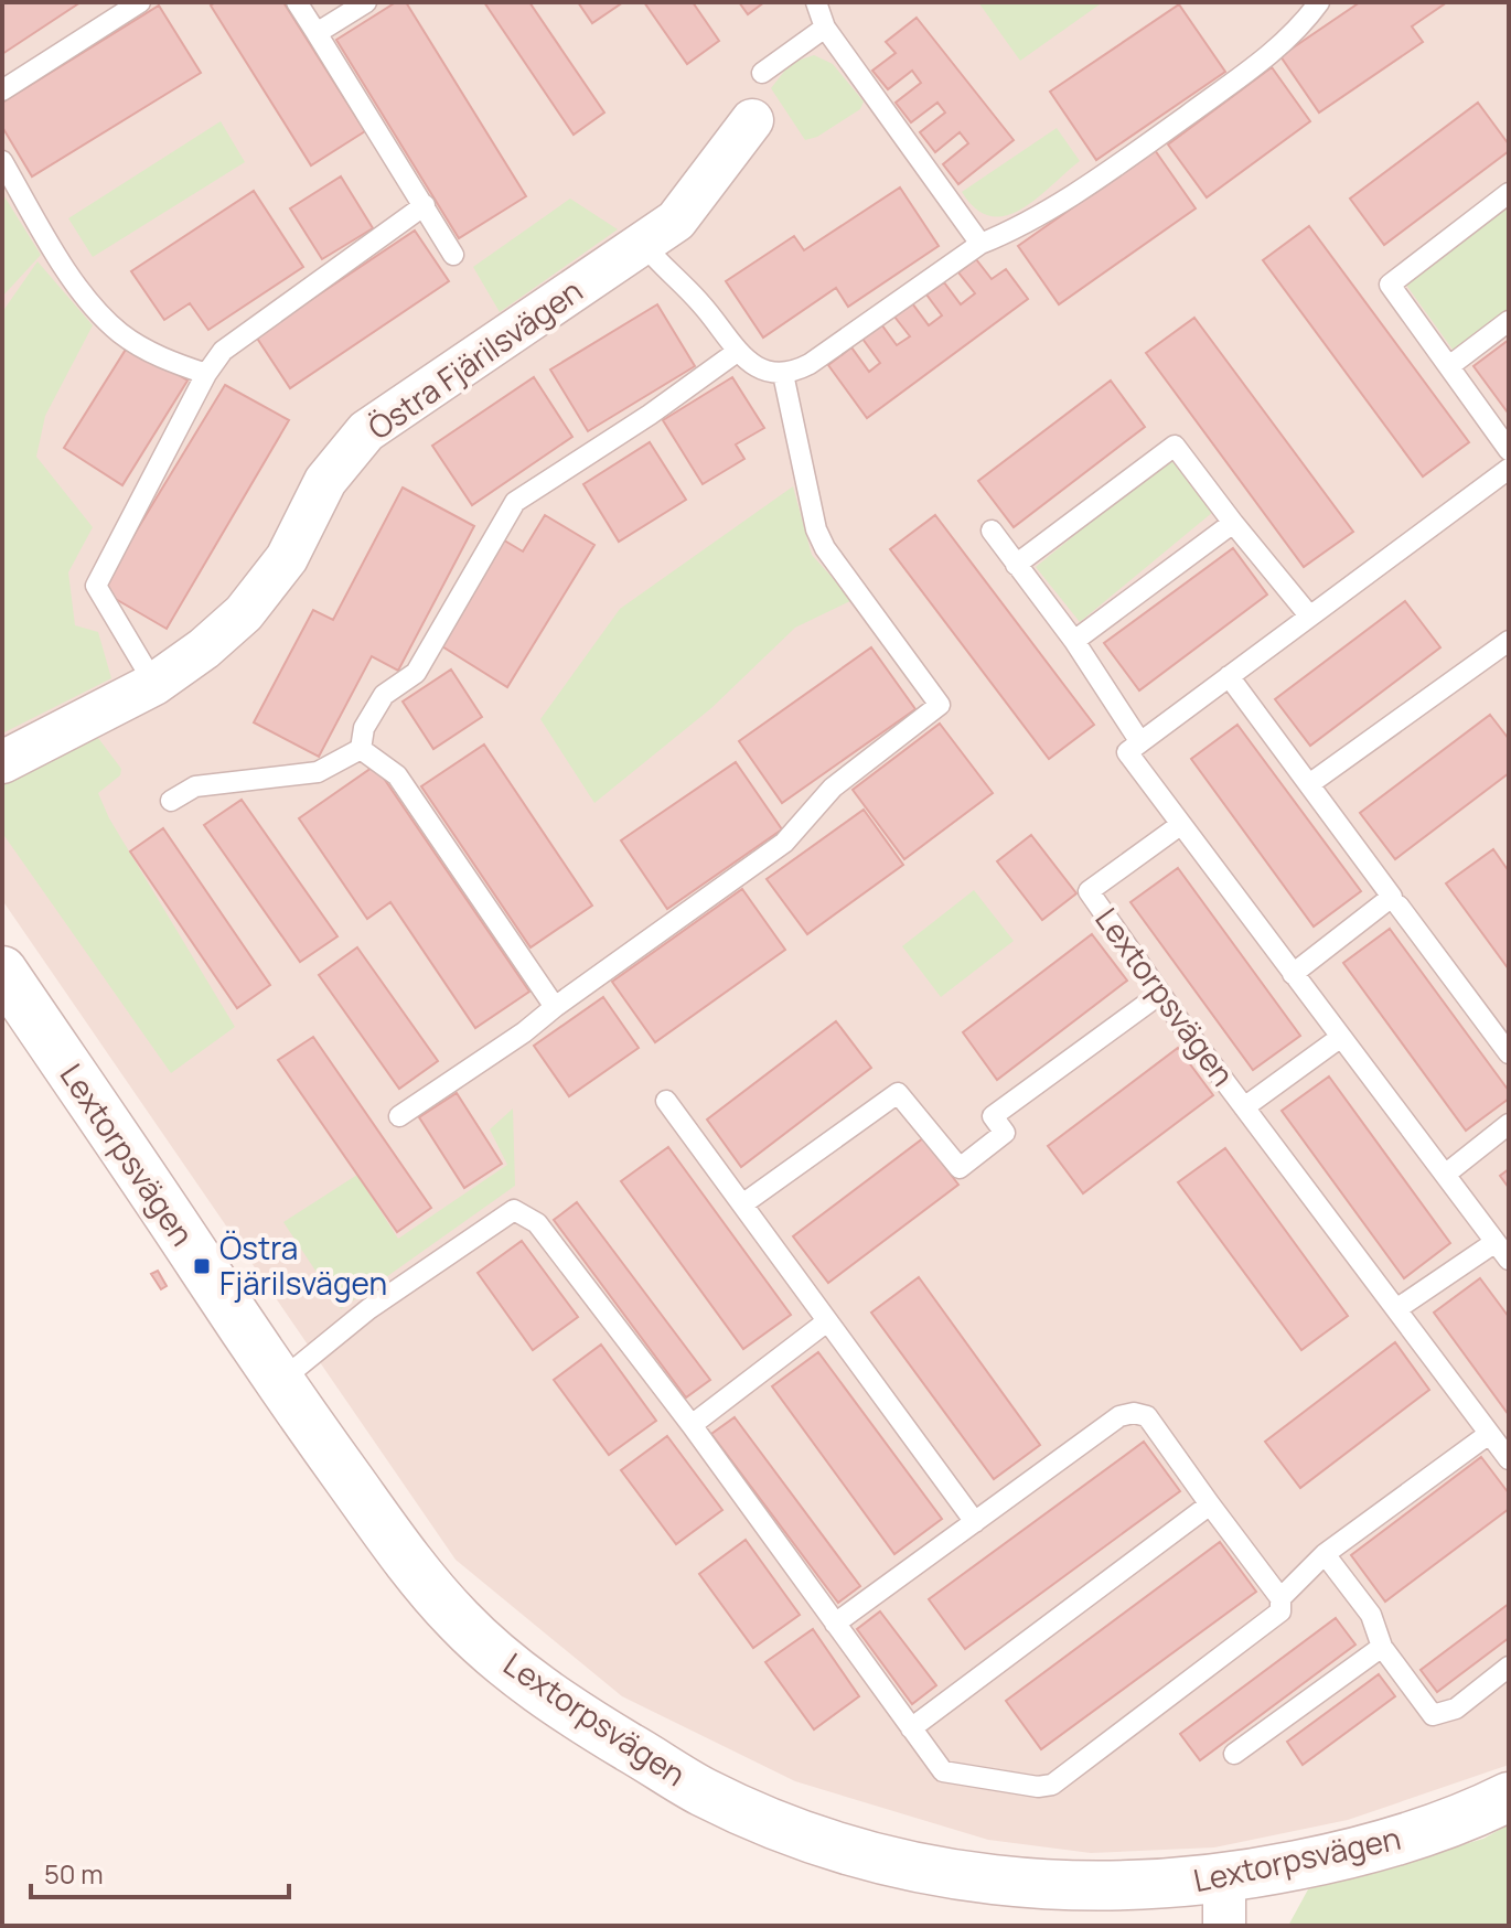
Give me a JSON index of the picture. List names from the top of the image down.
{
  "streets": {
    "street": ["Östra Fjärilsvägen", "Lextorpsvägen"]
  },
  "places": {
    "transit": ["Östra Fjärilsvägen"]
  },
  "scale_bar": "50 m"
}
